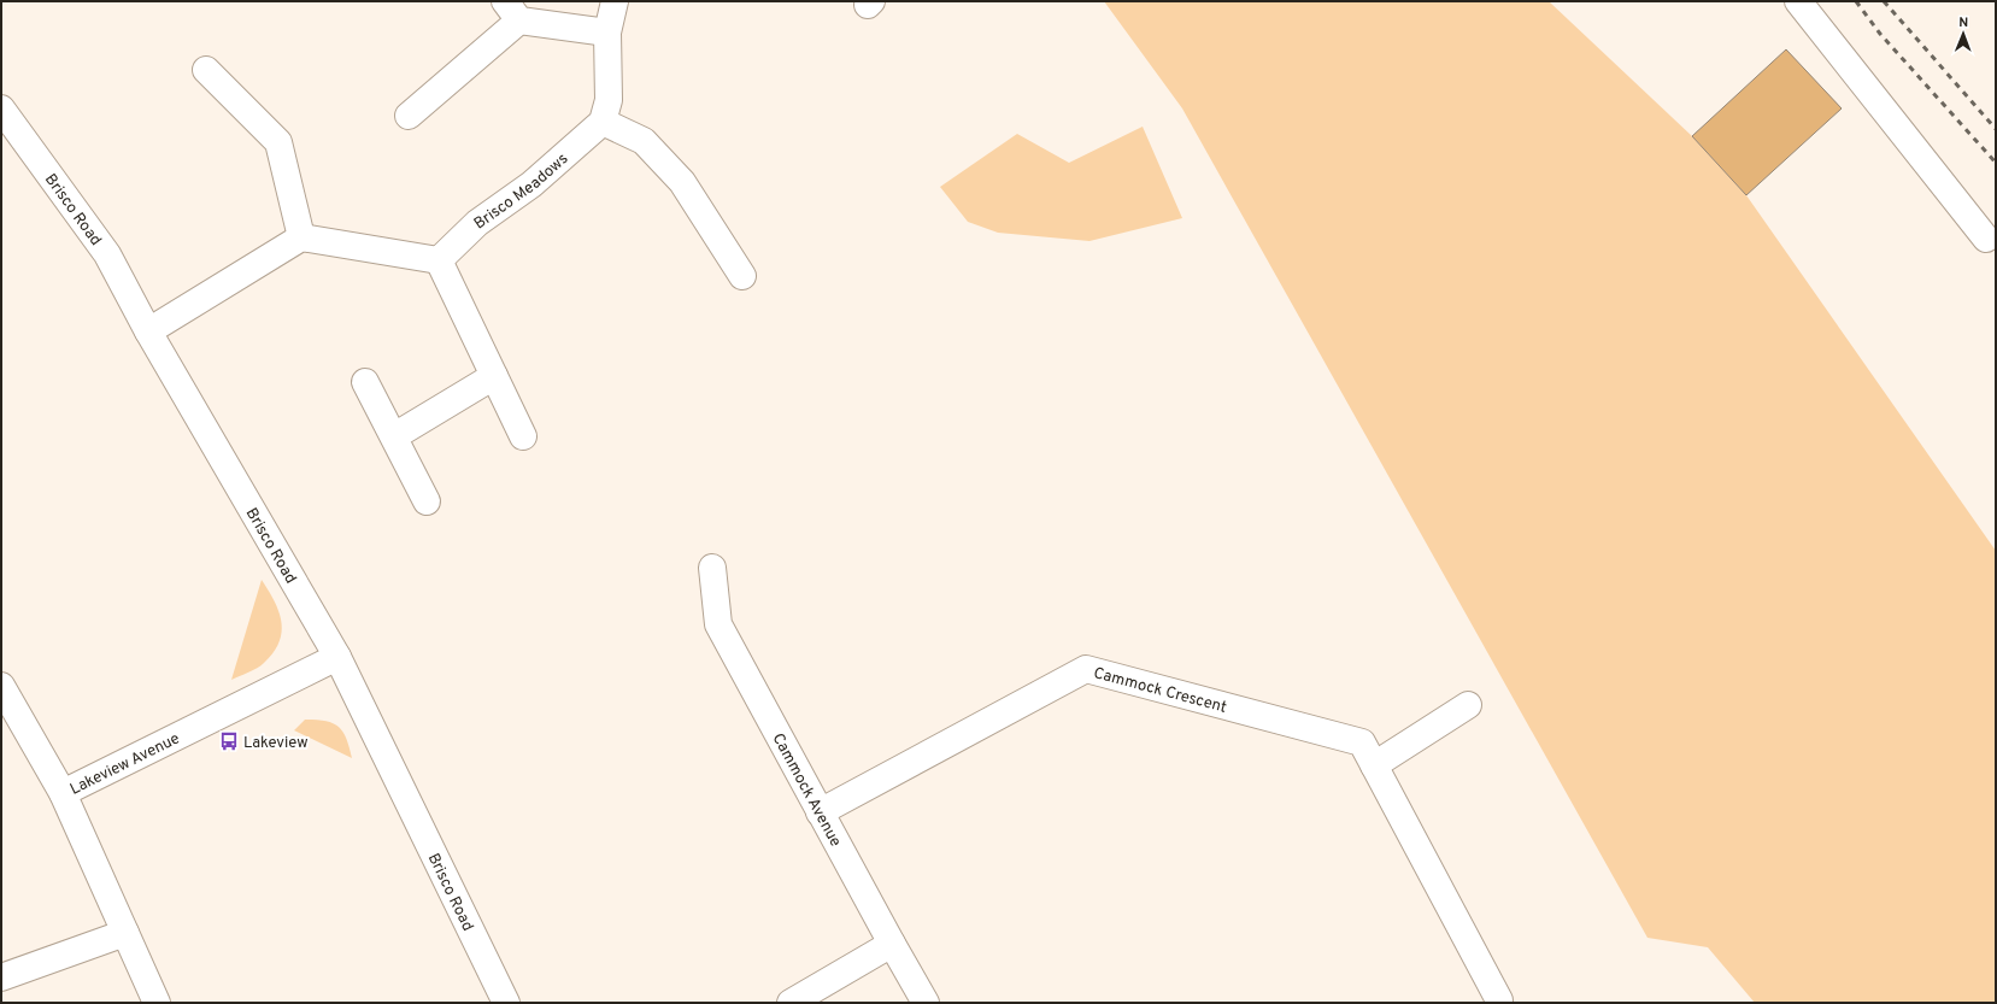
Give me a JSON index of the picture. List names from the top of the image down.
{
  "streets": {
    "street": [
      "Brisco Meadows",
      "Brisco Road",
      "Cammock Crescent",
      "Lakeview Avenue",
      "Cammock Avenue"
    ]
  },
  "crossings": [
    ["Brisco Road", "Lakeview Avenue"],
    ["Cammock Crescent", "Cammock Avenue"]
  ],
  "places": {
    "bus stop": ["Lakeview"]
  },
  "north": "top"
}
